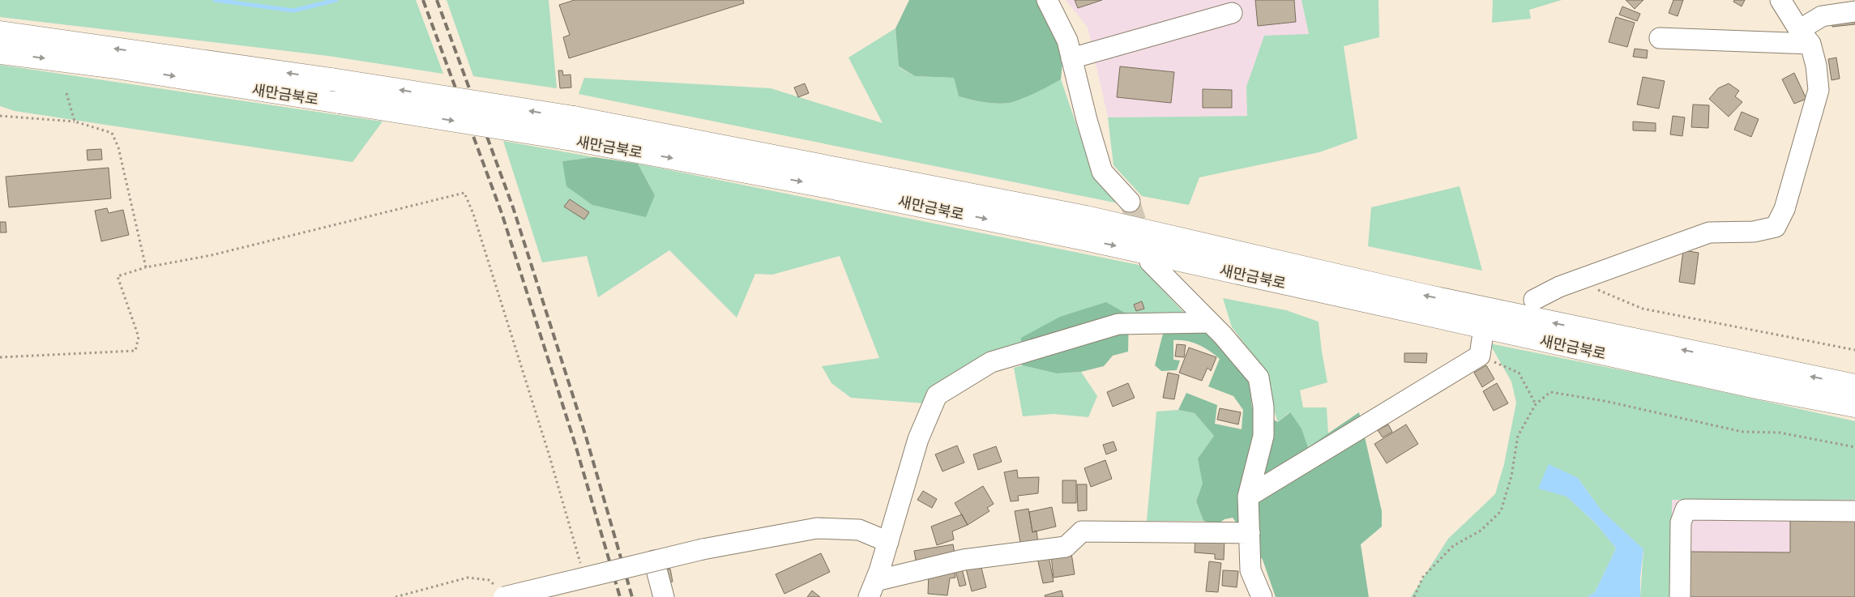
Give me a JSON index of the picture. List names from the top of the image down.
{
  "streets": {
    "highway": ["새만금북로"]
  }
}
